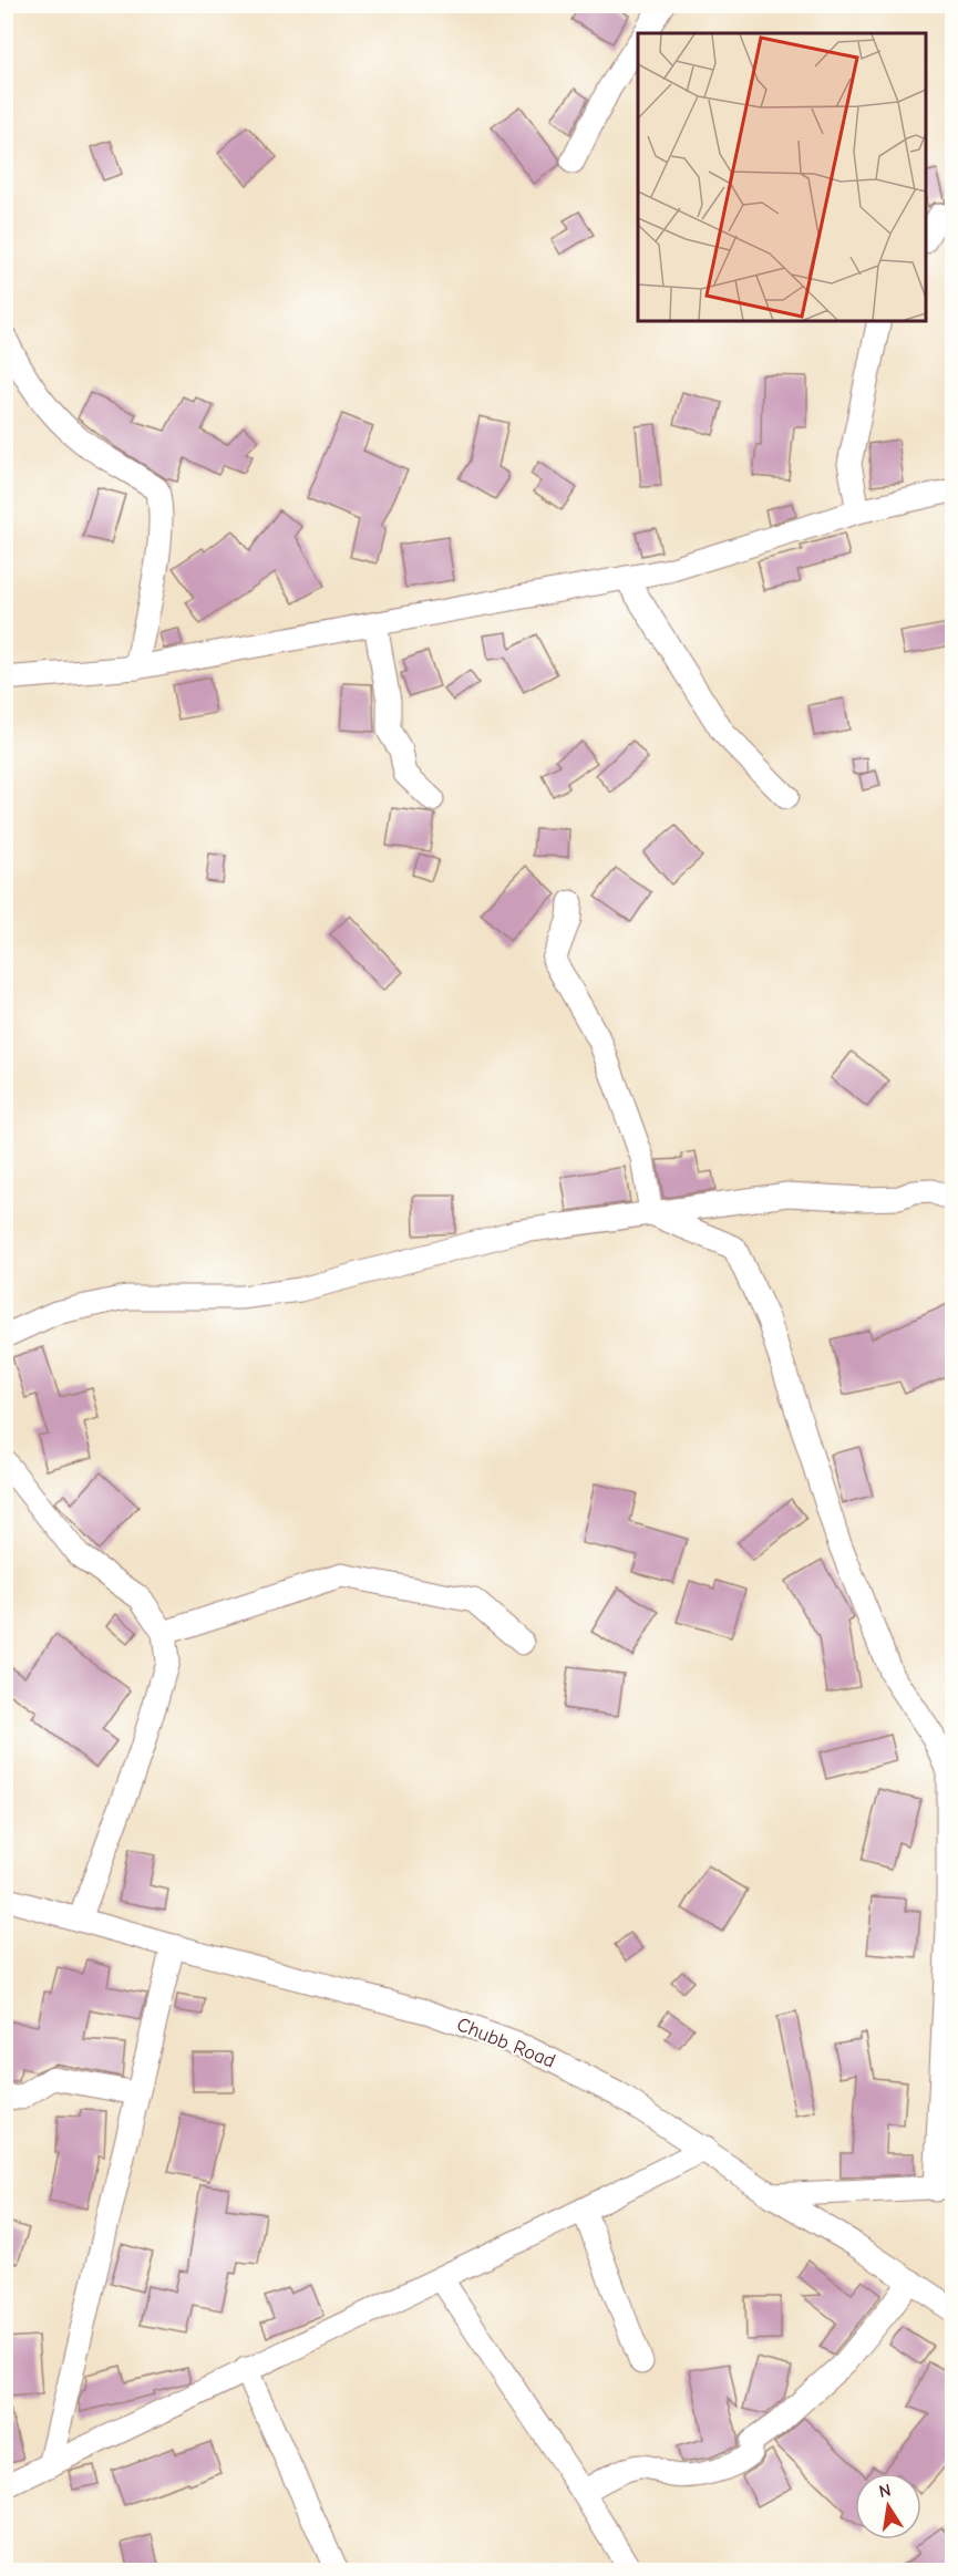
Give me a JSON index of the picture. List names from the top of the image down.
{
  "streets": {
    "street": ["Chubb Road"]
  },
  "north": "top"
}
